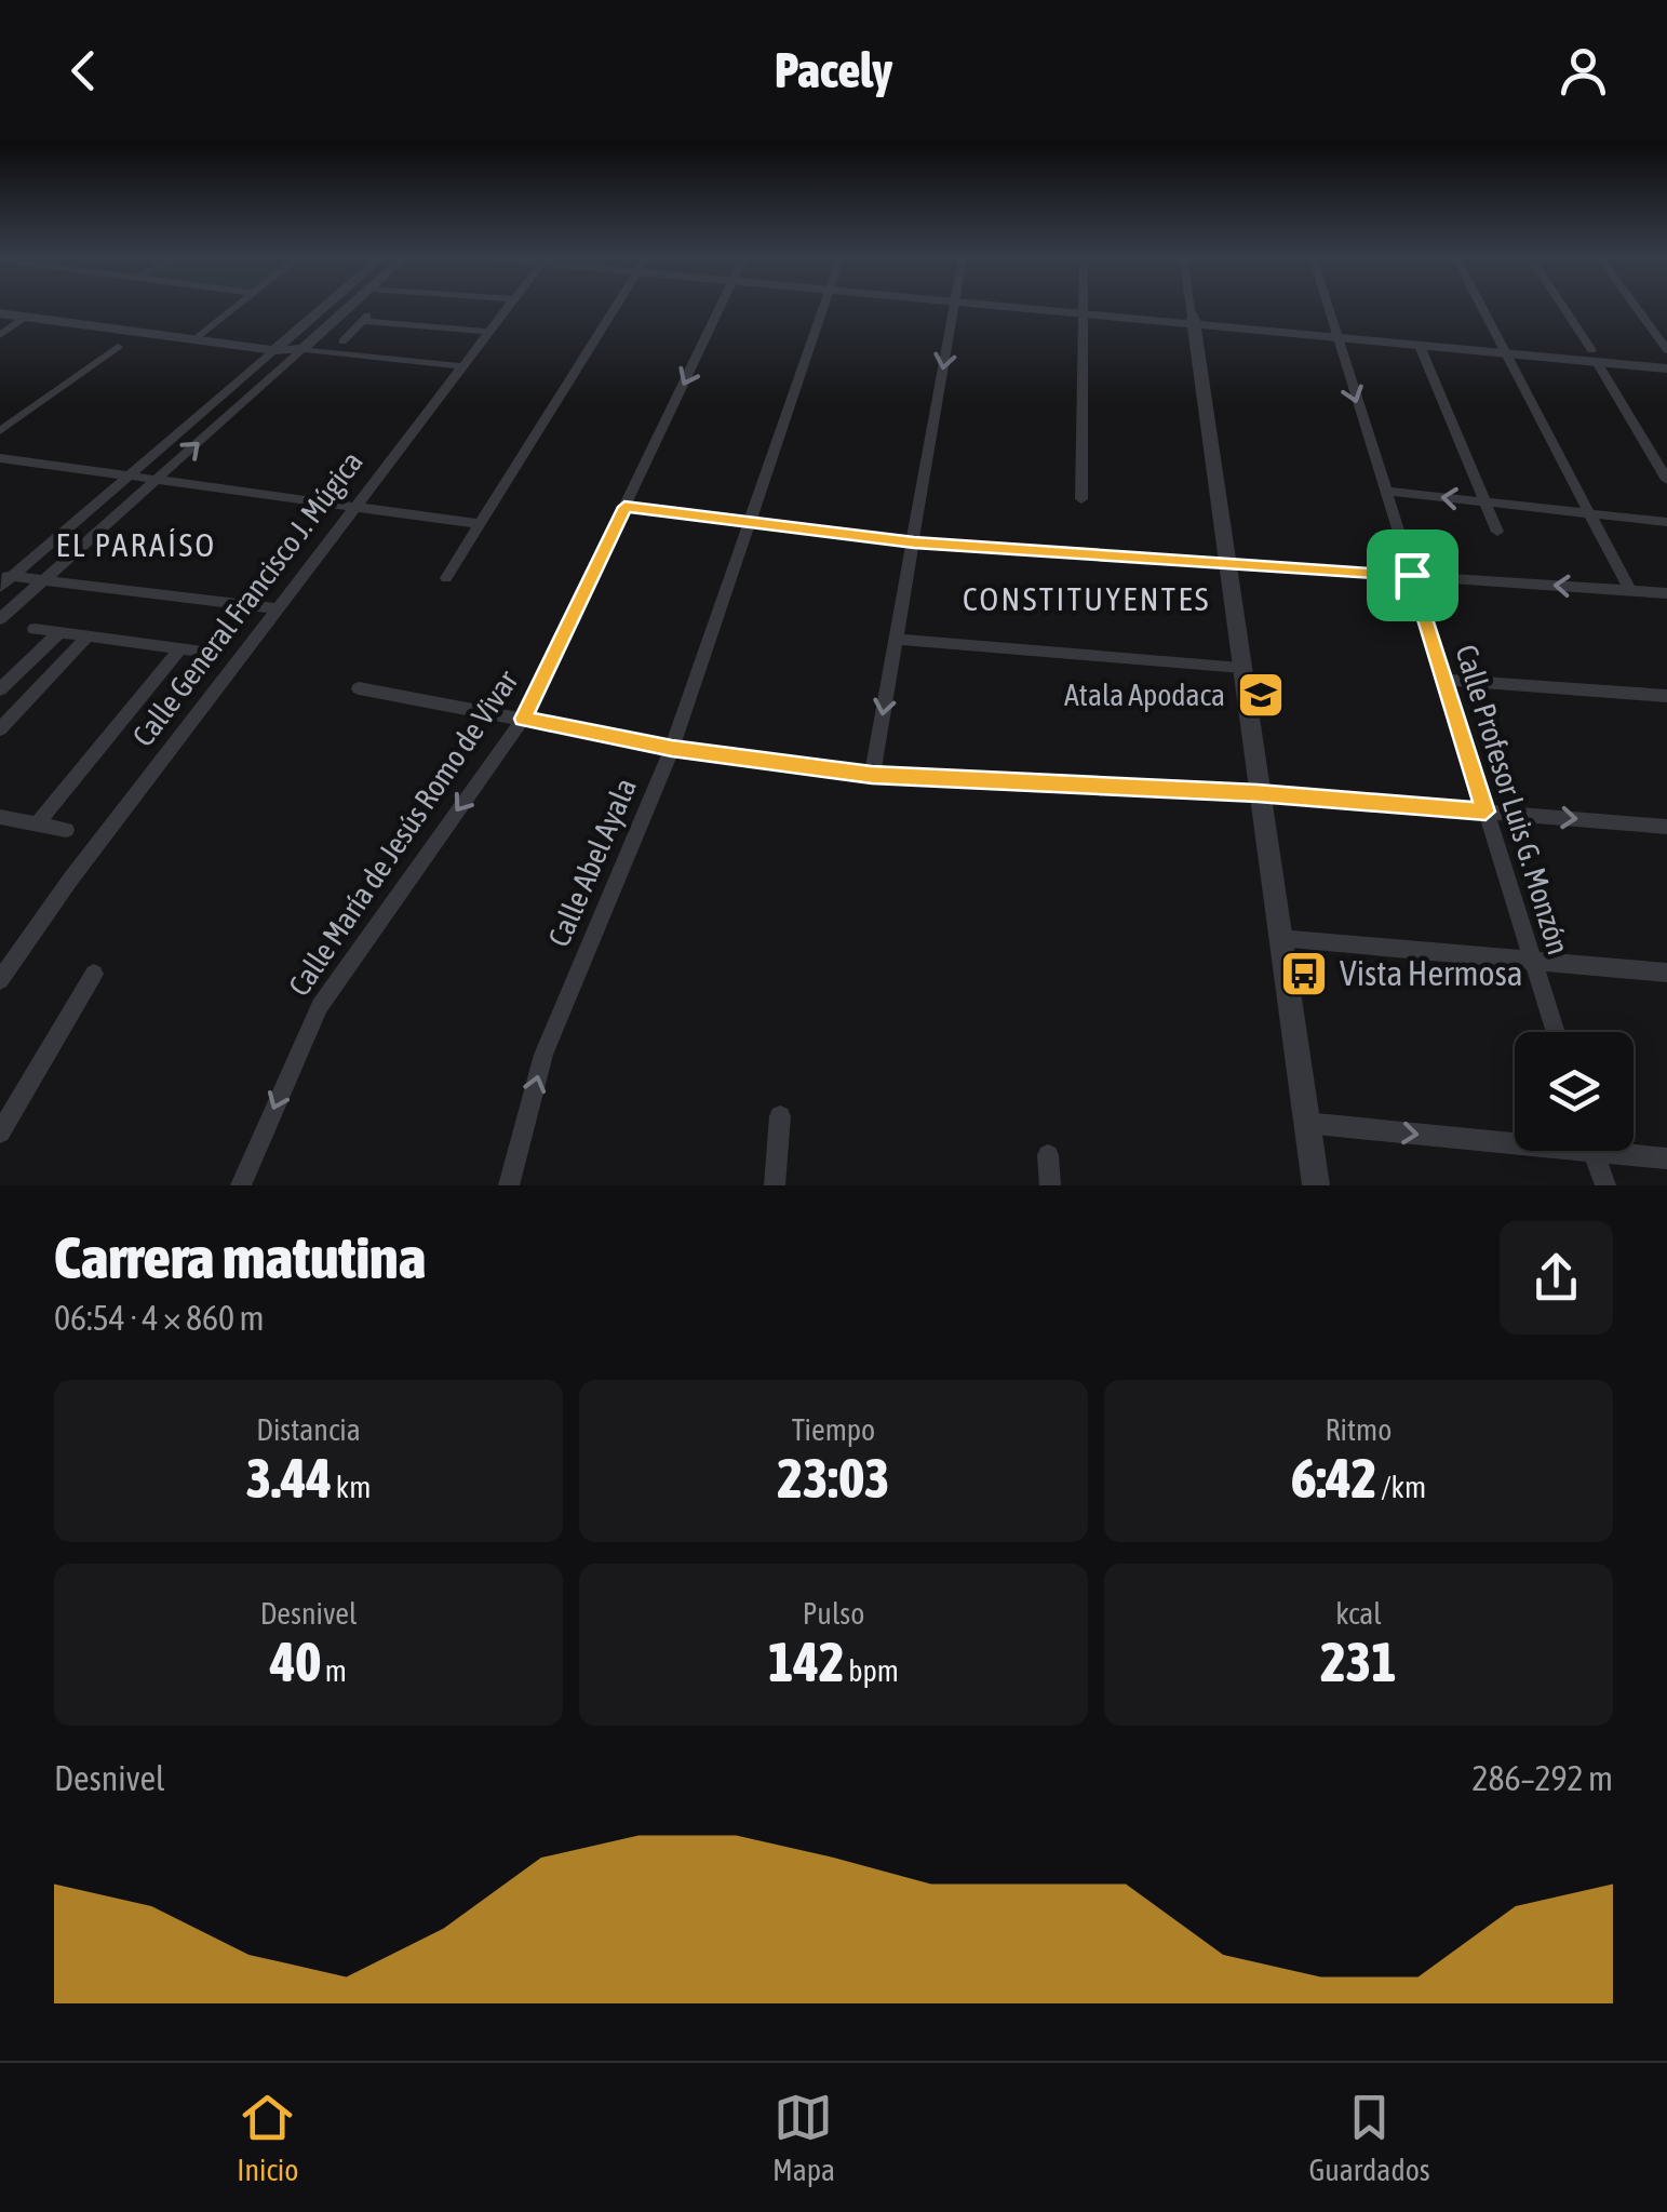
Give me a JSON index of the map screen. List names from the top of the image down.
{
  "streets": {
    "street": [
      "Calle General Francisco J. Múgica",
      "Calle Profesor Luis G. Monzón",
      "Calle María de Jesús Romo de Vivar",
      "Calle Abel Ayala"
    ]
  },
  "one_way": ["Calle María de Jesús Romo de Vivar", "Calle Abel Ayala"],
  "districts": ["EL PARAÍSO", "CONSTITUYENTES"],
  "places": {
    "school or university": ["Atala Apodaca"],
    "bus stop": ["Vista Hermosa"]
  },
  "page": {
    "header": "Pacely",
    "heading": ["Carrera matutina", "06:54 · 4 × 860 m"],
    "stats": [
      ["Distancia", "3.44 km"],
      ["Tiempo", "23:03"],
      ["Ritmo", "6:42 /km"],
      ["Desnivel", "40 m"],
      ["Pulso", "142 bpm"],
      ["kcal", "231"]
    ],
    "chart": ["Desnivel", "286–292 m"],
    "tabs": ["Inicio", "Mapa", "Guardados"]
  }
}
